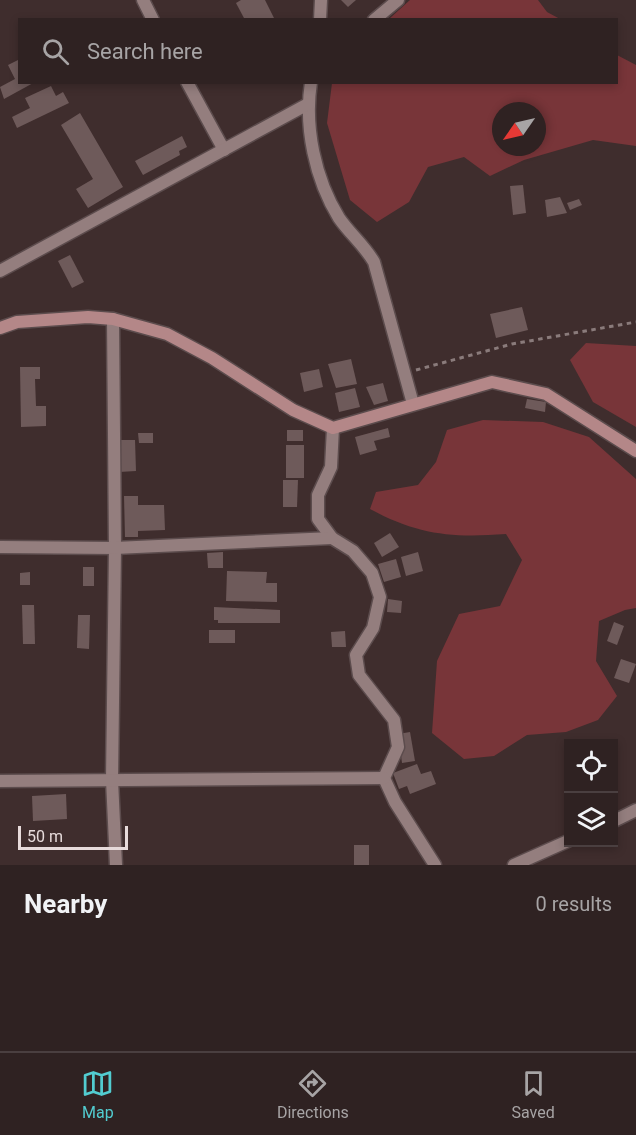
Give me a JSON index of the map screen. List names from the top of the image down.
{
  "scale_bar": "50 m",
  "north": "bottom left",
  "page": {
    "search": "Search here",
    "scale": "50 m",
    "heading": ["Nearby", "0 results"],
    "nav": ["Map", "Directions", "Saved"]
  }
}
